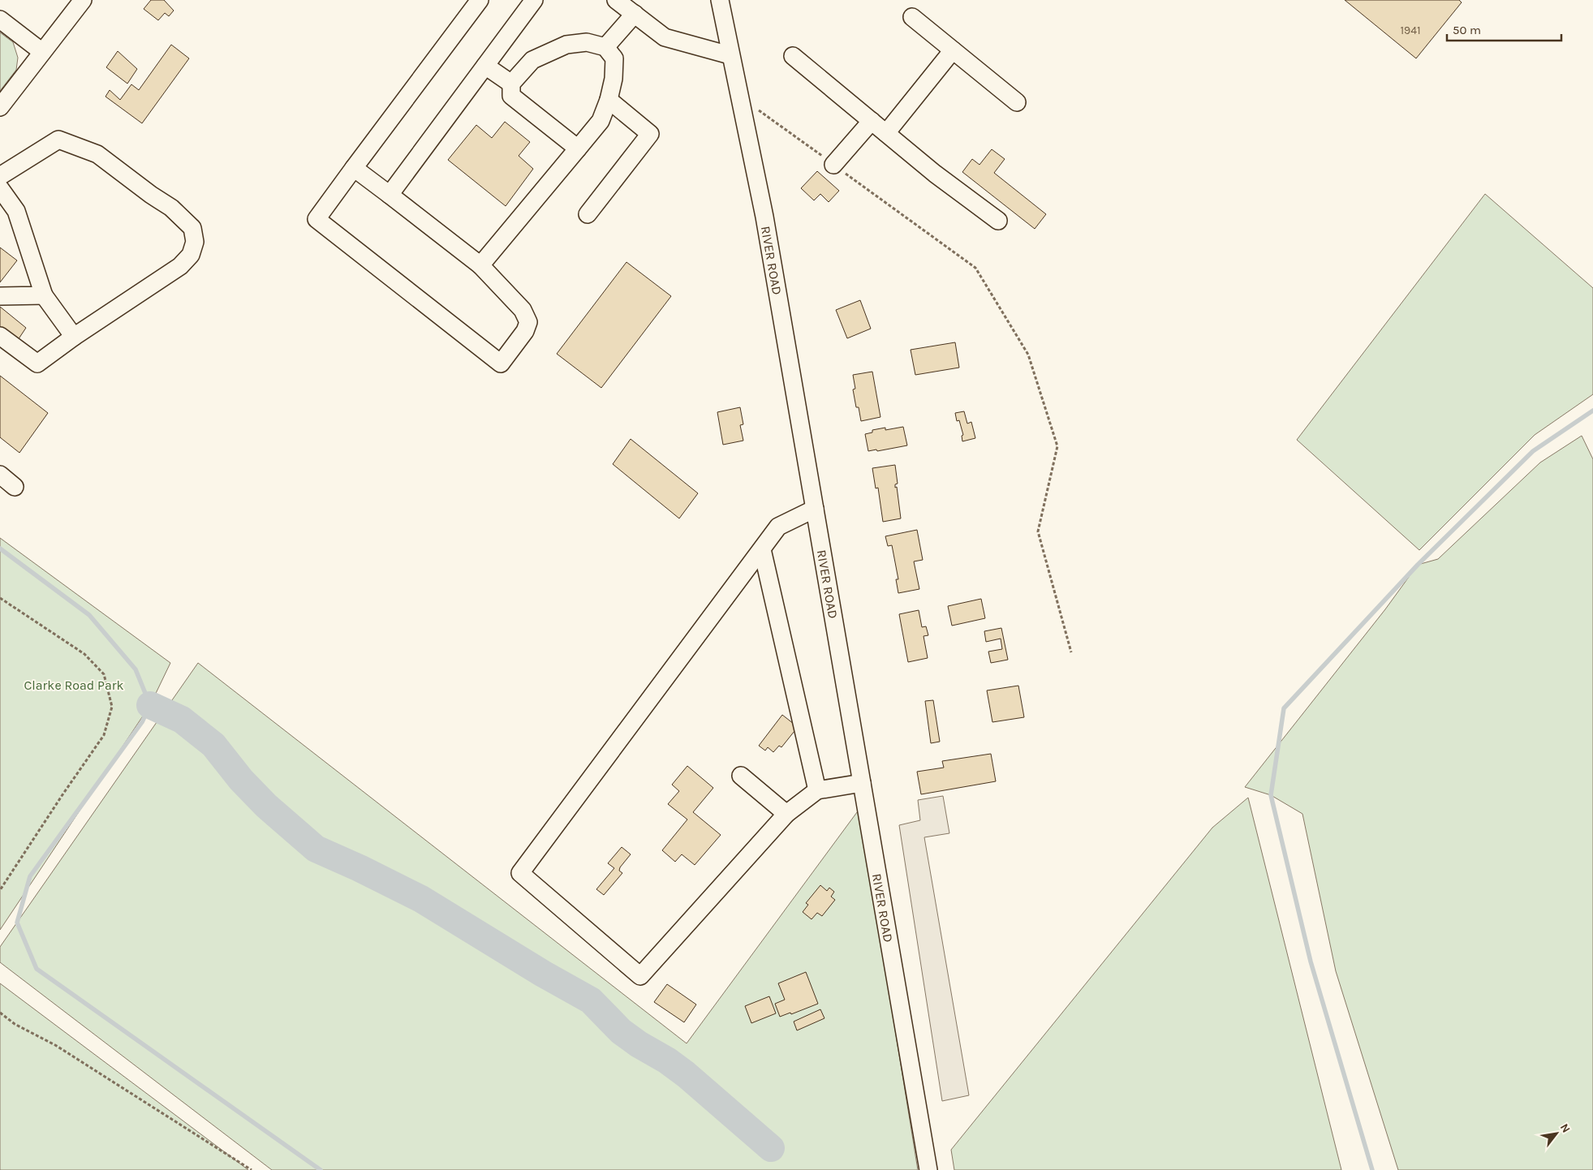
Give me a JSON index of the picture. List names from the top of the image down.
{
  "streets": {
    "street": ["RIVER ROAD"]
  },
  "parks": ["Clarke Road Park"],
  "house_numbers": ["1941"],
  "scale_bar": "50 m",
  "north": "top right"
}
